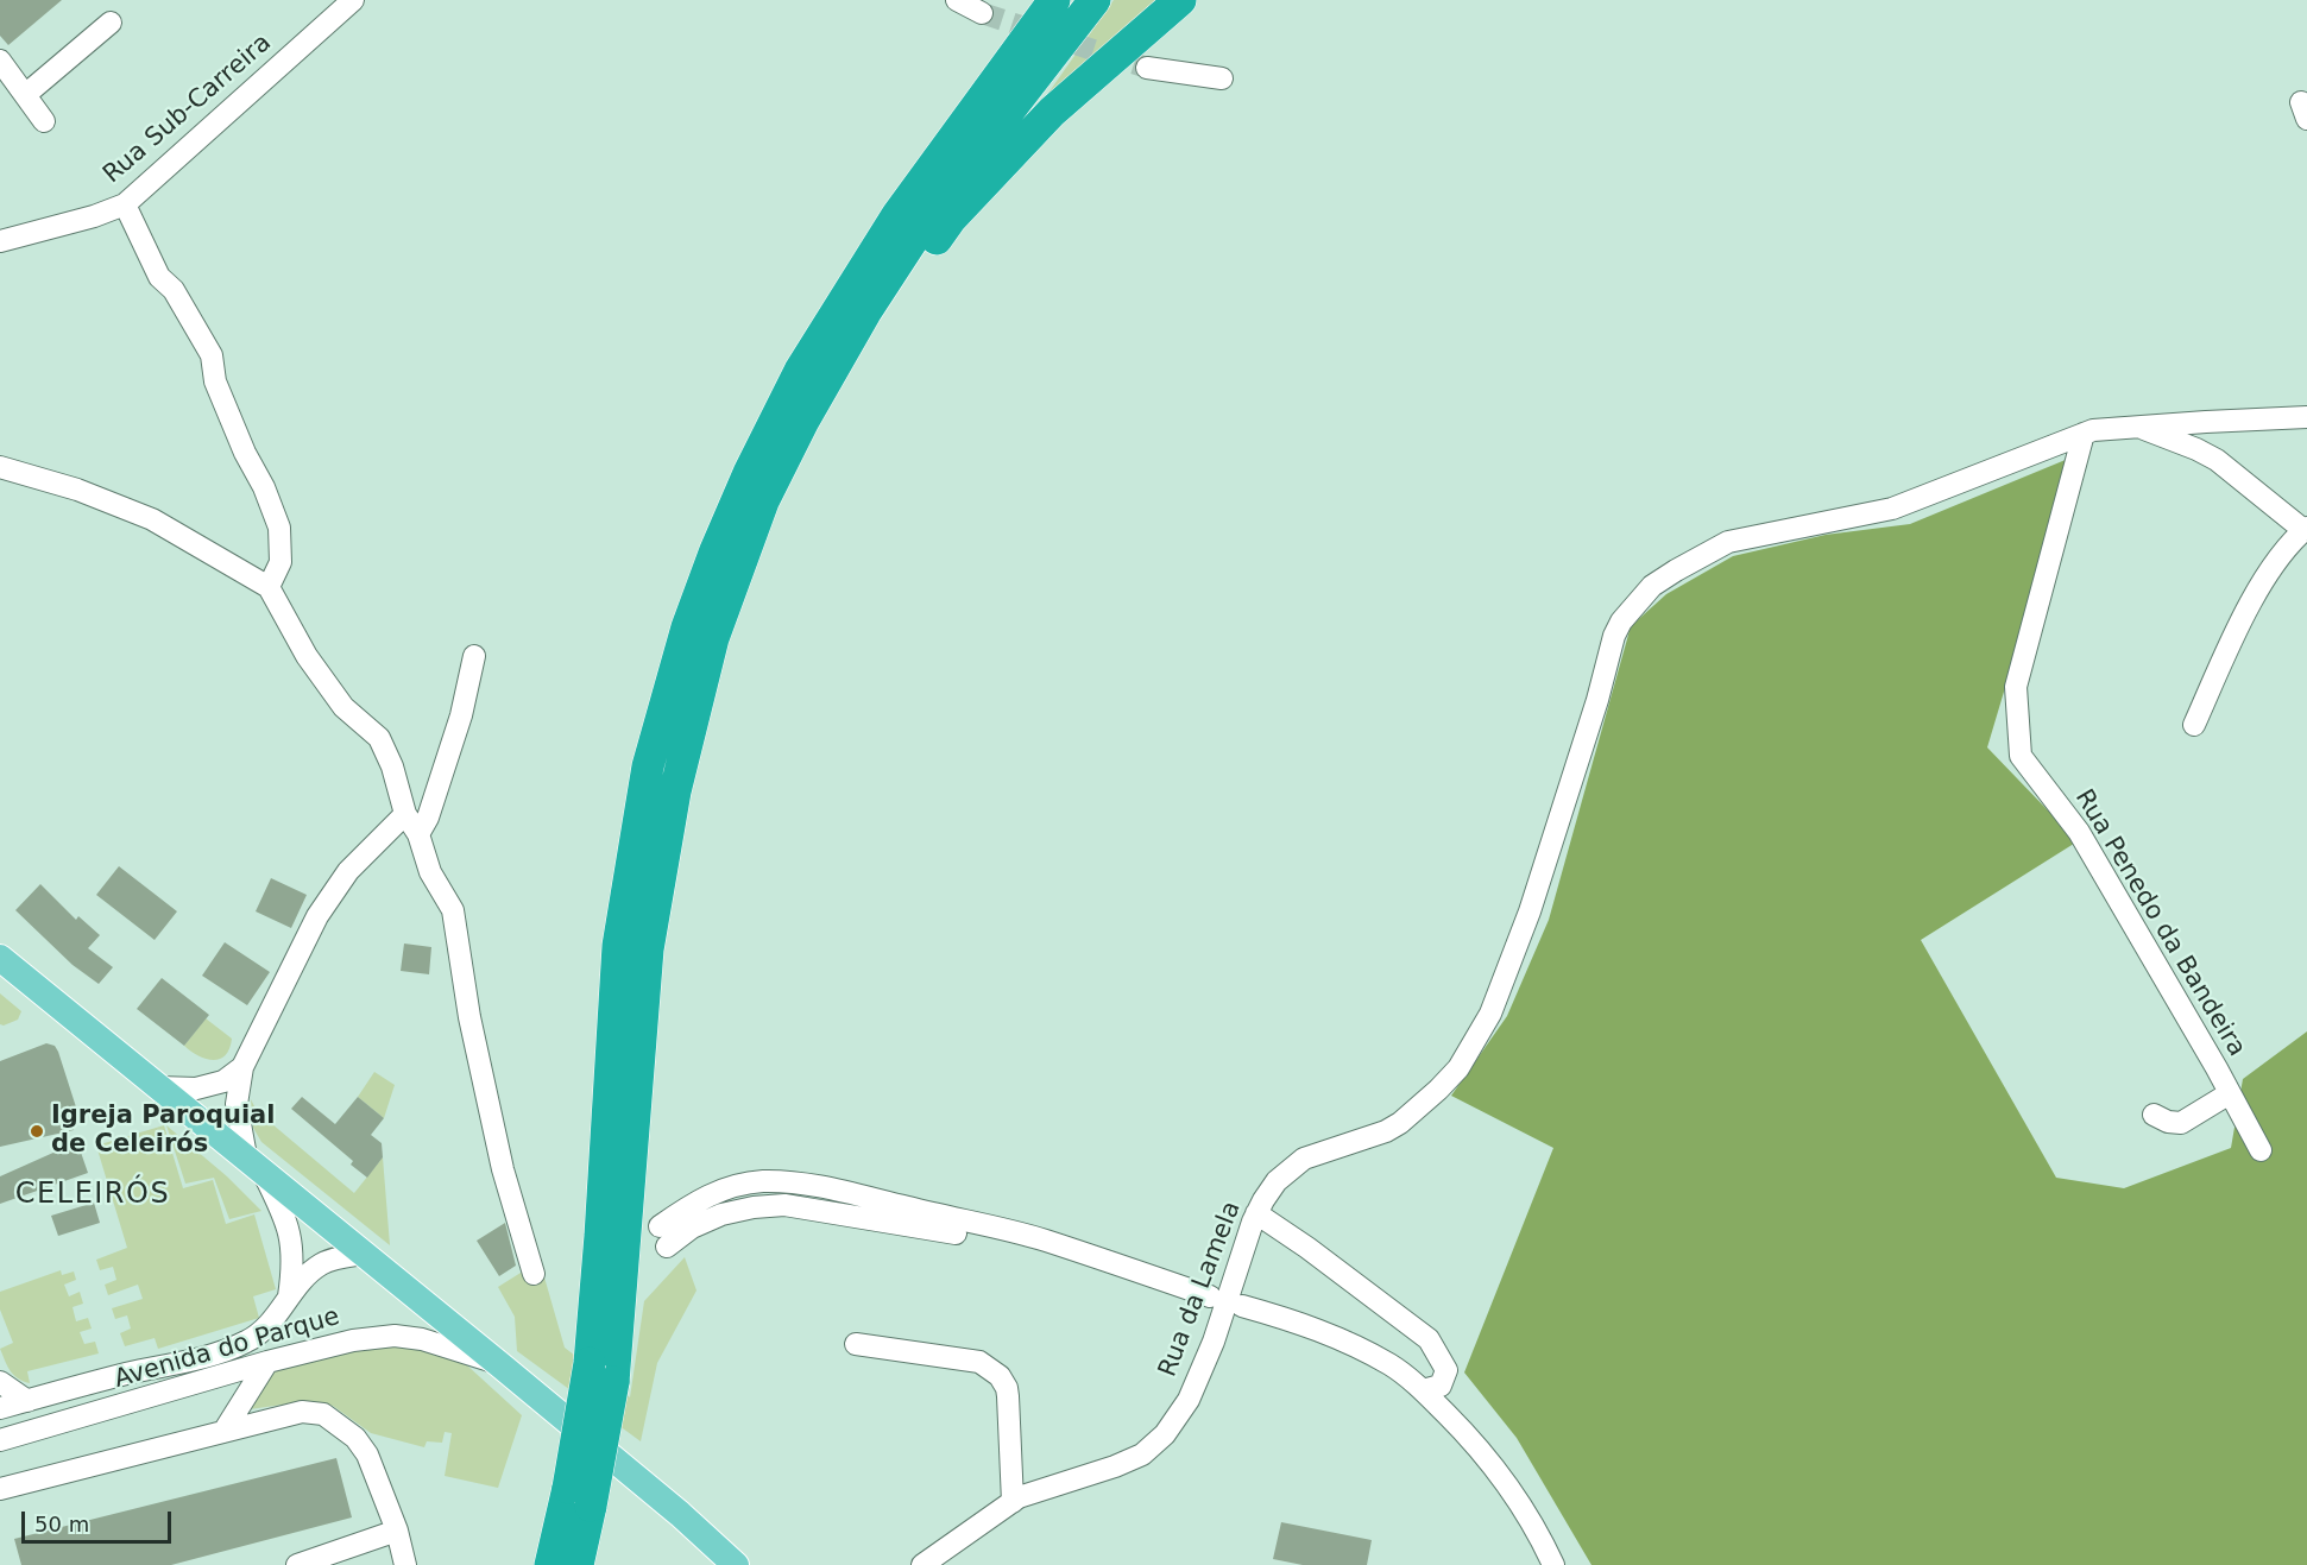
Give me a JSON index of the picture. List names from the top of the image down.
{
  "streets": {
    "street": [
      "Rua Sub-Carreira",
      "Rua Penedo da Bandeira",
      "Rua da Lamela",
      "Avenida do Parque"
    ]
  },
  "crossings": [
    ["Rua Penedo da Bandeira", "Rua da Lamela"]
  ],
  "districts": ["CELEIRÓS"],
  "places": ["Igreja Paroquial de Celeirós"],
  "scale_bar": "50 m"
}
